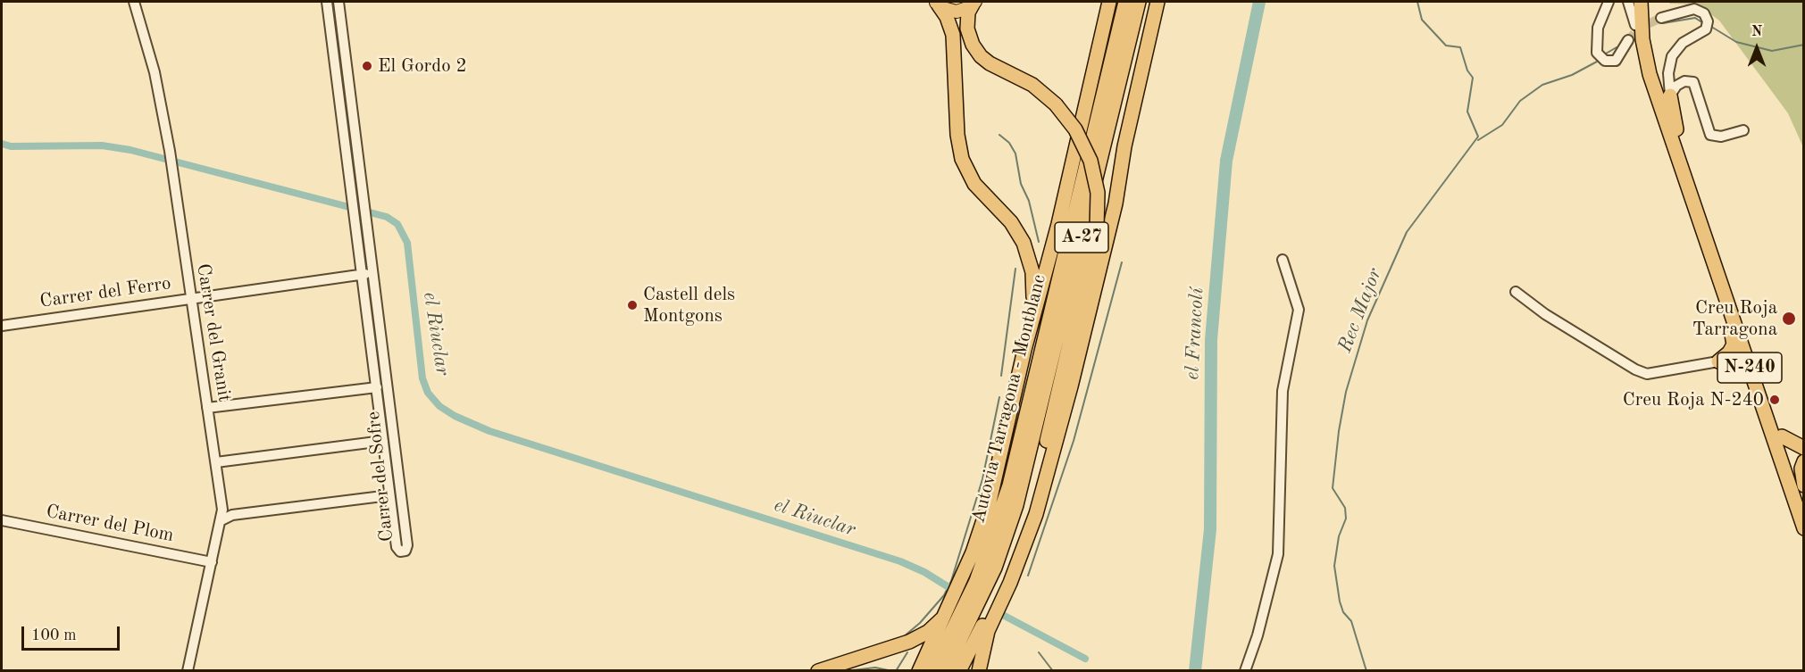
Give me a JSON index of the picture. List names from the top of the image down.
{
  "streets": {
    "highway": ["A-27", "N-240", "Autovia Tarragona - Montblanc"],
    "street": [
      "Carrer del Ferro",
      "Carrer del Granit",
      "Carrer del Sofre",
      "Carrer del Plom"
    ]
  },
  "crossings": [
    ["Carrer del Ferro", "Carrer del Granit"],
    ["Carrer del Ferro", "Carrer del Sofre"],
    ["Carrer del Granit", "Carrer del Plom"]
  ],
  "water": ["Rec Major", "el Riuclar", "el Francolí"],
  "places": [
    "El Gordo 2",
    "Castell dels Montgons",
    "Creu Roja Tarragona",
    "Creu Roja N-240"
  ],
  "scale_bar": "100 m",
  "north": "top"
}
